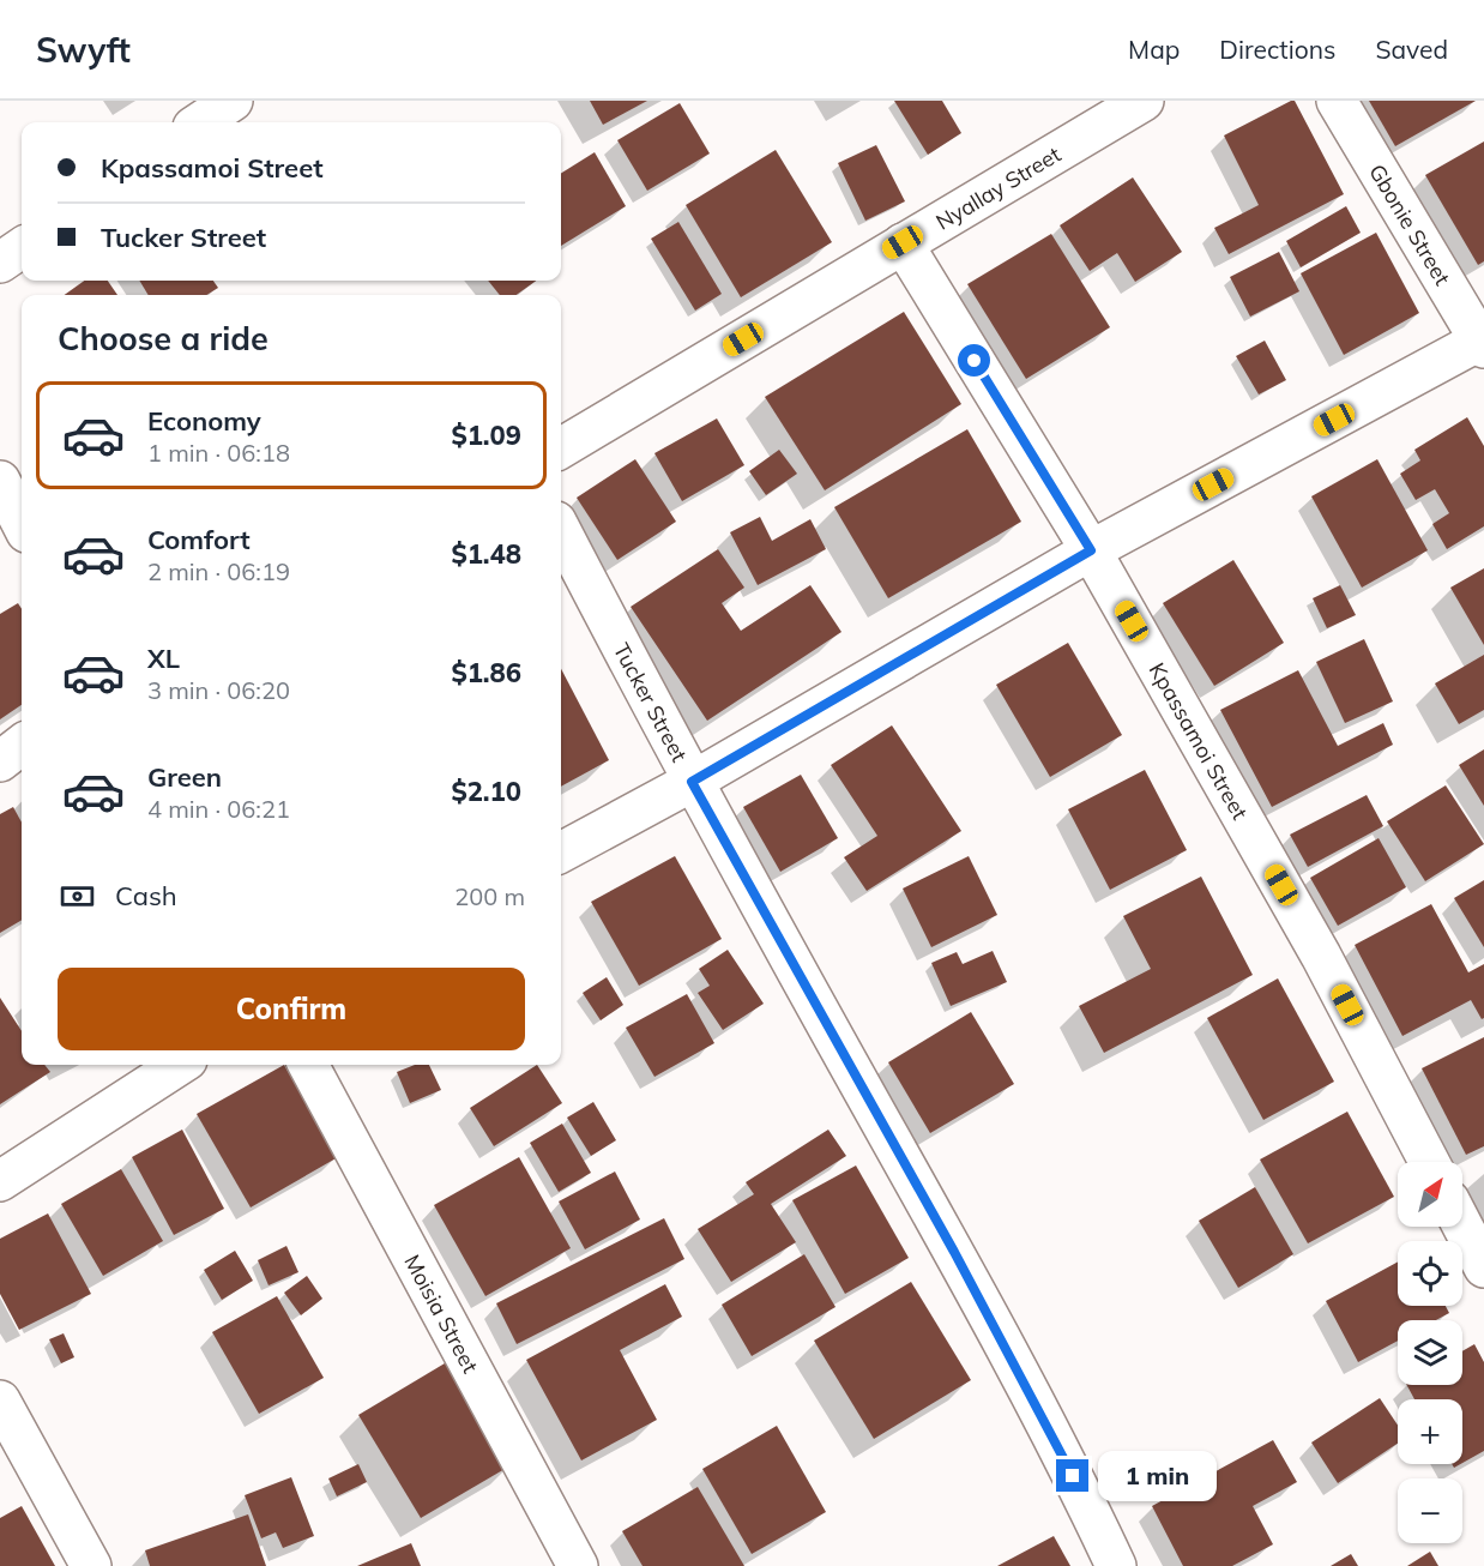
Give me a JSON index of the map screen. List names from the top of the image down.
{
  "streets": {
    "street": [
      "Nyallay Street",
      "Gbonie Street",
      "Tucker Street",
      "Kpassamoi Street",
      "Moisia Street"
    ]
  },
  "crossings": [
    ["Nyallay Street", "Kpassamoi Street"]
  ],
  "north": "top right",
  "page": {
    "header": "Swyft",
    "nav": ["Map", "Directions", "Saved"],
    "banner": ["Kpassamoi Street", "Tucker Street"],
    "heading": "Choose a ride",
    "list": [
      {
        "name": "Economy",
        "note": "1 min · 06:18",
        "value": "$1.09"
      },
      {
        "name": "Comfort",
        "note": "2 min · 06:19",
        "value": "$1.48"
      },
      {
        "name": "XL",
        "note": "3 min · 06:20",
        "value": "$1.86"
      },
      {
        "name": "Green",
        "note": "4 min · 06:21",
        "value": "$2.10"
      }
    ],
    "pay": ["Cash", "200 m"],
    "buttons": "Confirm",
    "map_buttons": ["+", "−"],
    "bubble": "1 min"
  }
}
